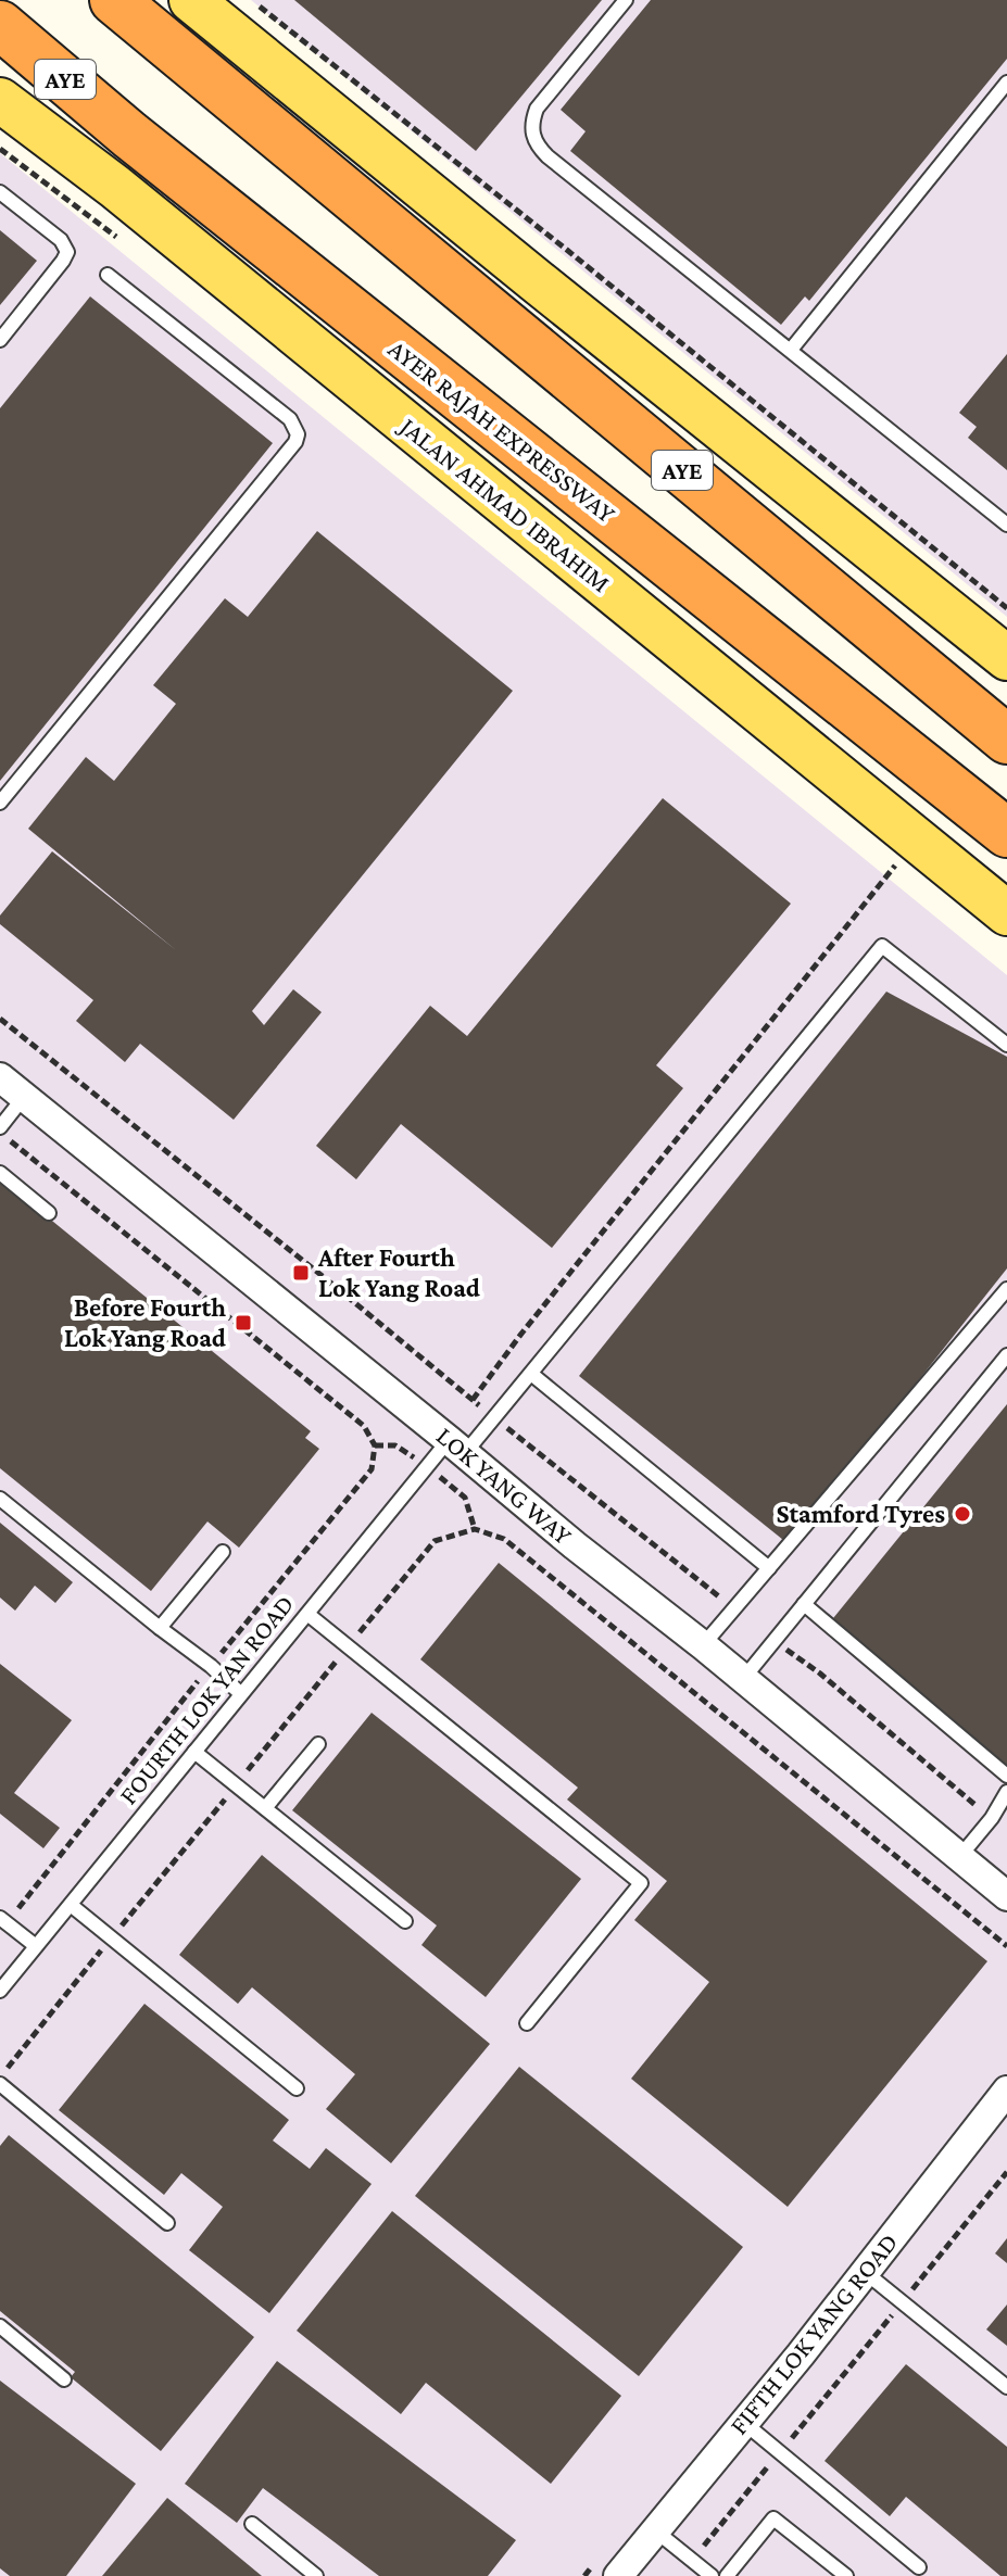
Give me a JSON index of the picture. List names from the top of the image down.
{
  "streets": {
    "highway": ["AYE", "AYER RAJAH EXPRESSWAY"],
    "main road": ["JALAN AHMAD IBRAHIM"],
    "street": ["LOK YANG WAY", "FIFTH LOK YANG ROAD"],
    "lane": ["FOURTH LOK YAN ROAD"]
  },
  "crossings": [
    ["LOK YANG WAY", "FOURTH LOK YAN ROAD"]
  ],
  "places": {
    "transit": ["After Fourth Lok Yang Road", "Before Fourth Lok Yang Road"],
    "other": ["Stamford Tyres"]
  }
}
